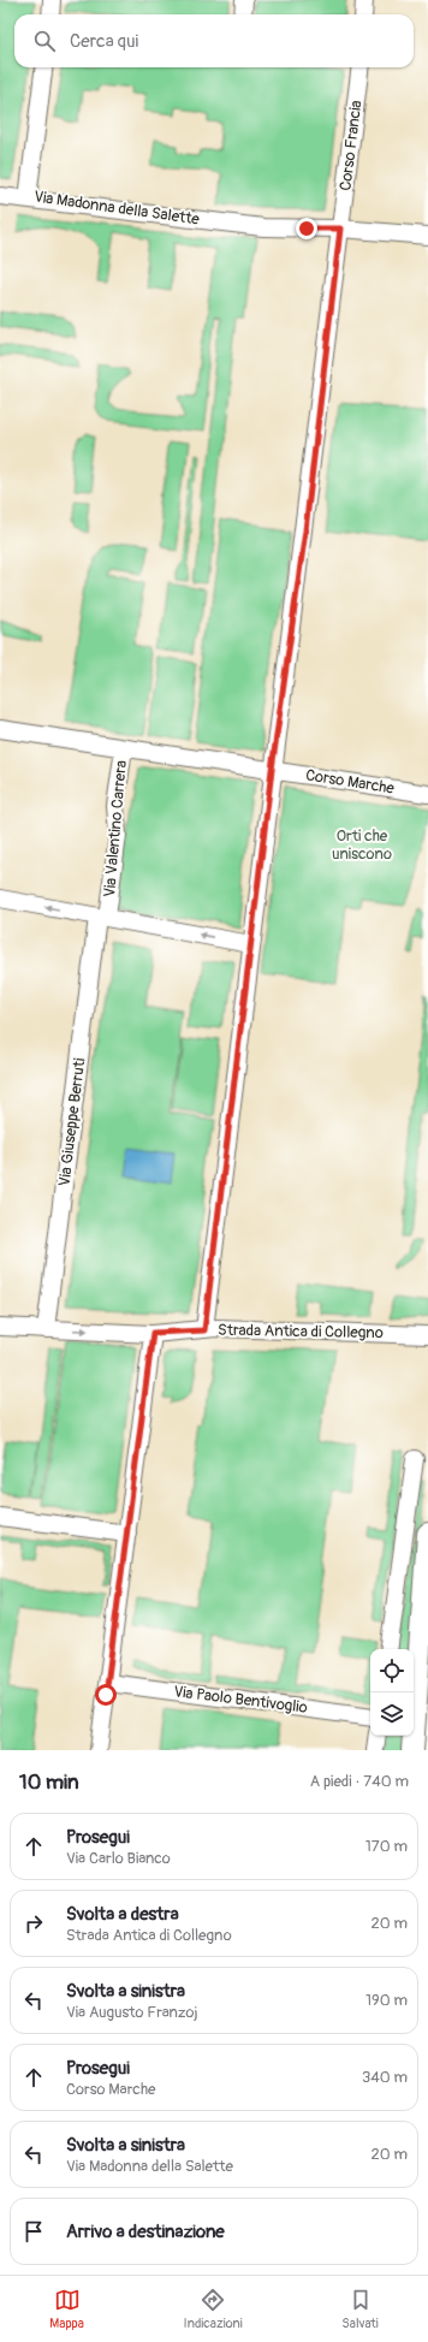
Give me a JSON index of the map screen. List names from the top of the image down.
{
  "streets": {
    "street": [
      "Corso Francia",
      "Via Madonna della Salette",
      "Corso Marche",
      "Via Valentino Carrera",
      "Via Giuseppe Berruti",
      "Strada Antica di Collegno",
      "Via Paolo Bentivoglio"
    ]
  },
  "crossings": [
    ["Corso Francia", "Via Madonna della Salette"],
    ["Corso Marche", "Via Valentino Carrera"],
    ["Via Valentino Carrera", "Via Giuseppe Berruti"],
    ["Via Giuseppe Berruti", "Strada Antica di Collegno"]
  ],
  "one_way": ["Via Valentino Carrera"],
  "parks": ["Orti che uniscono"],
  "page": {
    "search": "Cerca qui",
    "heading": ["10 min", "A piedi · 740 m"],
    "list": [
      ["Prosegui", "Via Carlo Bianco", "170 m"],
      ["Svolta a destra", "Strada Antica di Collegno", "20 m"],
      ["Svolta a sinistra", "Via Augusto Franzoj", "190 m"],
      ["Prosegui", "Corso Marche", "340 m"],
      ["Svolta a sinistra", "Via Madonna della Salette", "20 m"],
      "Arrivo a destinazione"
    ],
    "nav": ["Mappa", "Indicazioni", "Salvati"]
  }
}
